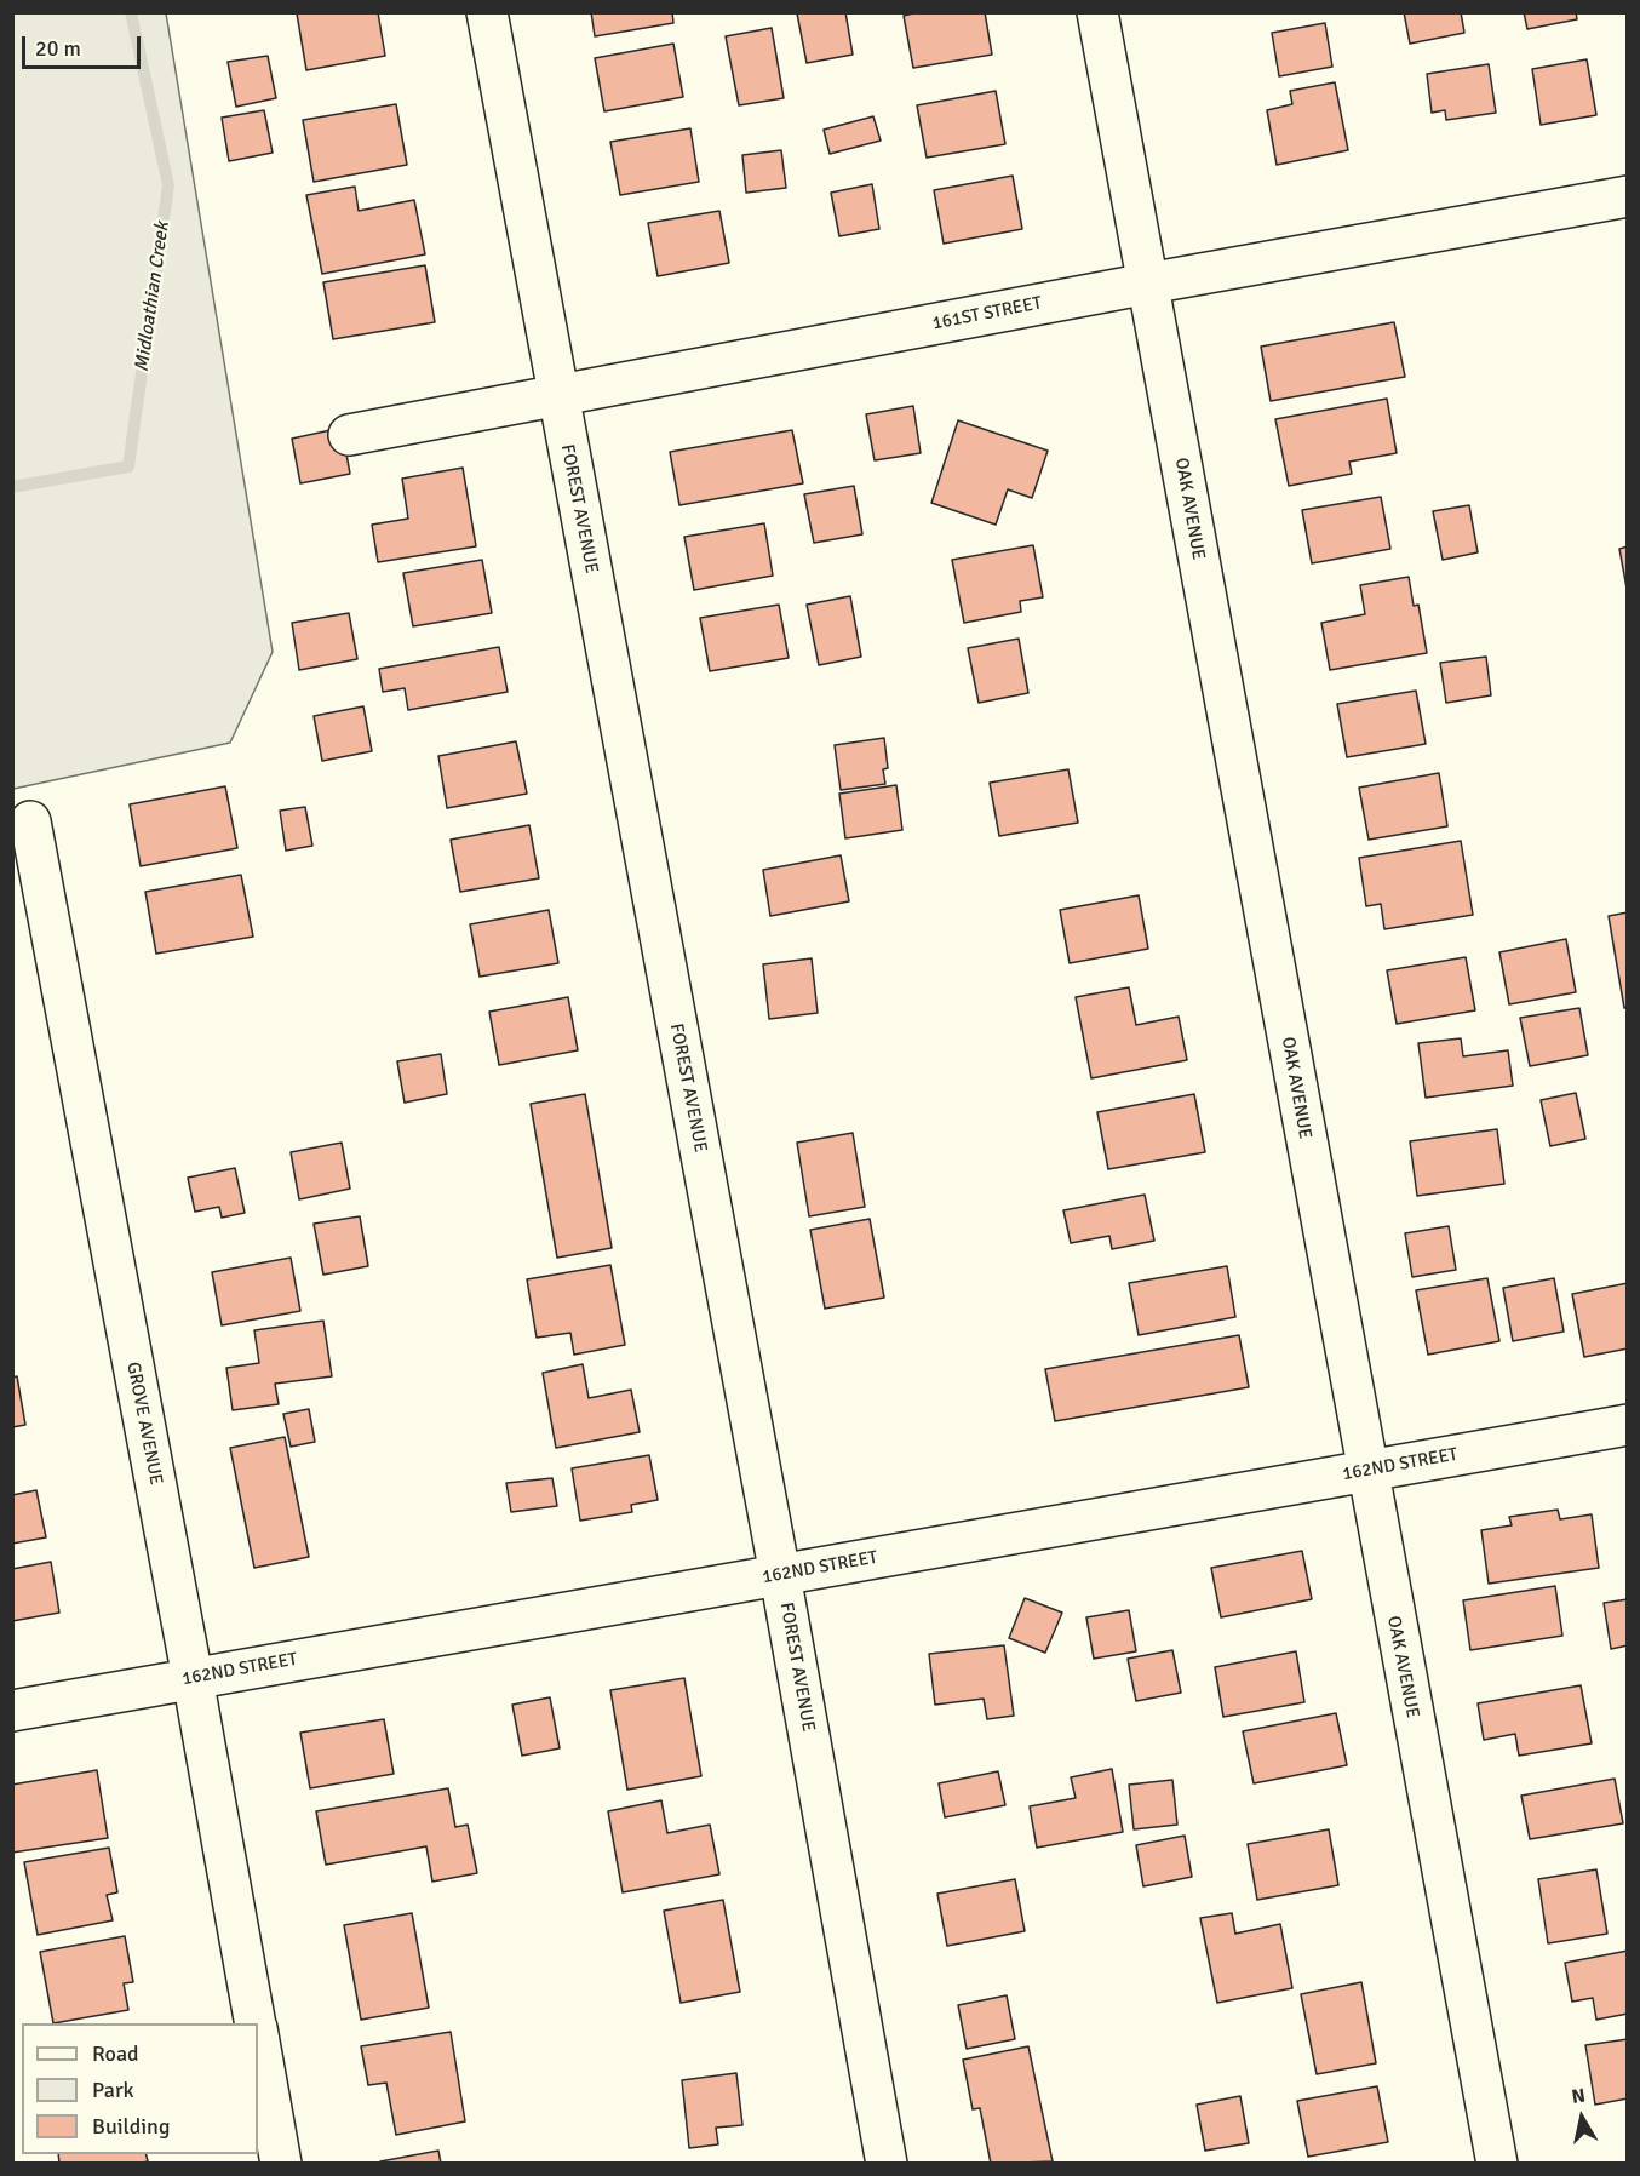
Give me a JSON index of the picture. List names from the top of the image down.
{
  "streets": {
    "street": [
      "161ST STREET",
      "FOREST AVENUE",
      "OAK AVENUE",
      "GROVE AVENUE",
      "162ND STREET"
    ]
  },
  "crossings": [
    ["161ST STREET", "FOREST AVENUE"],
    ["161ST STREET", "OAK AVENUE"],
    ["FOREST AVENUE", "162ND STREET"],
    ["OAK AVENUE", "162ND STREET"],
    ["GROVE AVENUE", "162ND STREET"]
  ],
  "water": ["Midloathian Creek"],
  "legend": ["Road", "Park", "Building"],
  "scale_bar": "20 m",
  "north": "top"
}
